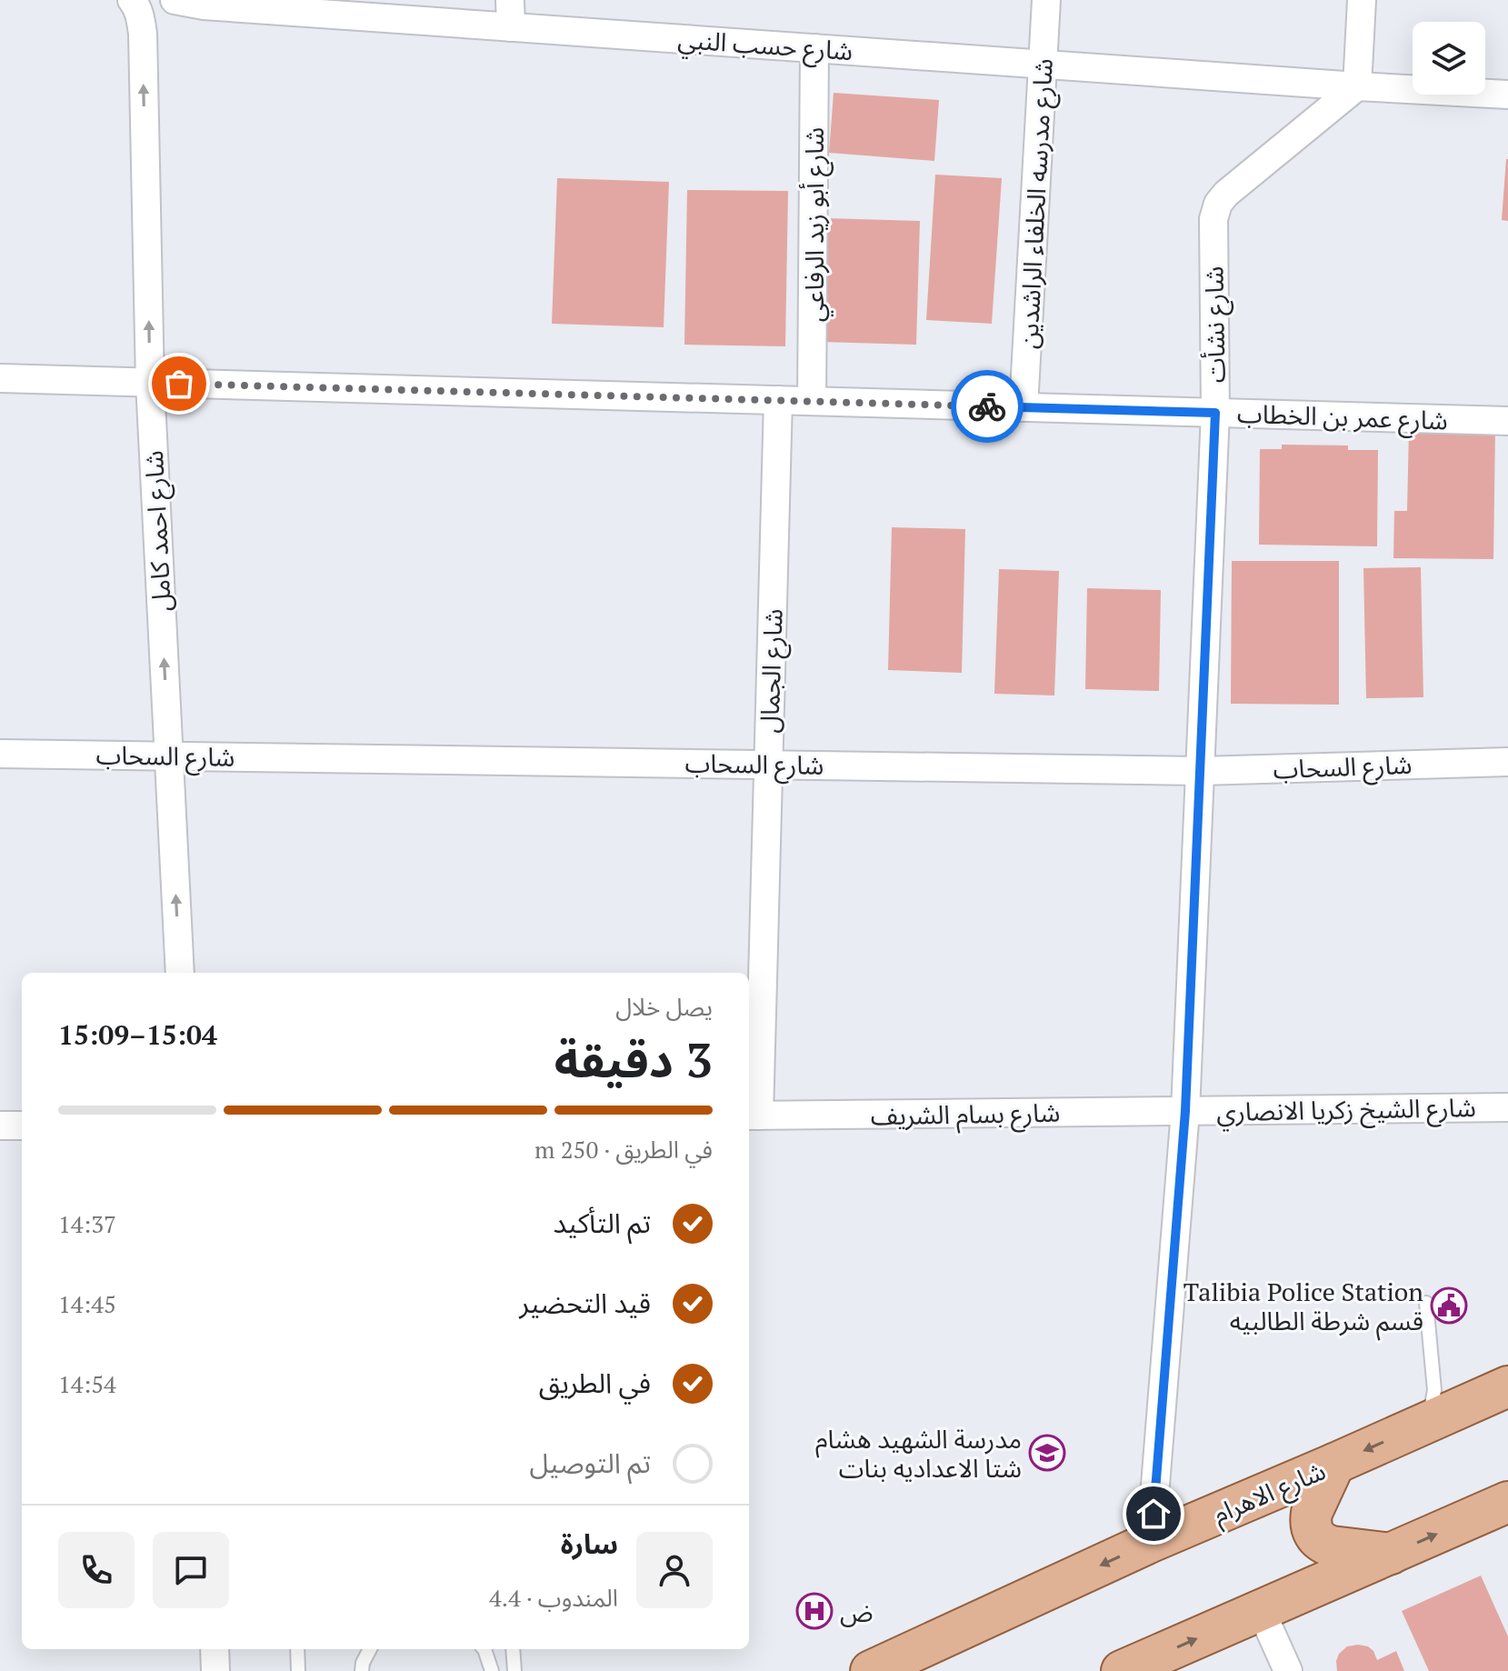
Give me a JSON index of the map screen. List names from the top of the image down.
{
  "streets": {
    "main road": ["شارع الاهرام"],
    "street": [
      "شارع حسب النبي",
      "شارع مدرسه الخلفاء الراشدين",
      "شارع أبو زيد الرفاعي",
      "شارع نشأت",
      "شارع عمر بن الخطاب",
      "شارع احمد كامل",
      "شارع الجمال",
      "شارع السحاب",
      "شارع الشيخ زكريا الانصاري",
      "شارع بسام الشريف"
    ]
  },
  "crossings": [
    ["شارع حسب النبي", "شارع مدرسه الخلفاء الراشدين"],
    ["شارع حسب النبي", "شارع أبو زيد الرفاعي"],
    ["شارع حسب النبي", "شارع نشأت"],
    ["شارع مدرسه الخلفاء الراشدين", "شارع عمر بن الخطاب"],
    ["شارع أبو زيد الرفاعي", "شارع عمر بن الخطاب"],
    ["شارع نشأت", "شارع عمر بن الخطاب"],
    ["شارع نشأت", "شارع السحاب"],
    ["شارع نشأت", "شارع الشيخ زكريا الانصاري"],
    ["شارع نشأت", "شارع بسام الشريف"],
    ["شارع نشأت", "شارع الاهرام"],
    ["شارع عمر بن الخطاب", "شارع احمد كامل"],
    ["شارع عمر بن الخطاب", "شارع الجمال"],
    ["شارع احمد كامل", "شارع السحاب"],
    ["شارع الجمال", "شارع السحاب"],
    ["شارع الجمال", "شارع بسام الشريف"],
    ["شارع الشيخ زكريا الانصاري", "شارع بسام الشريف"]
  ],
  "one_way": ["شارع احمد كامل"],
  "places": {
    "public building": ["Talibia Police Station قسم شرطة الطالبيه"],
    "school or university": ["مدرسة الشهيد هشام شتا الاعداديه بنات"],
    "hospital": ["ض"]
  },
  "page": {
    "heading": ["3 دقيقة", "يصل خلال", "15:04–15:09"],
    "panel": ["سارة", "المندوب · 4.4"],
    "bar": "في الطريق · 250 m",
    "list": [
      ["تم التأكيد", "14:37"],
      ["قيد التحضير", "14:45"],
      ["في الطريق", "14:54"],
      "تم التوصيل"
    ]
  }
}
